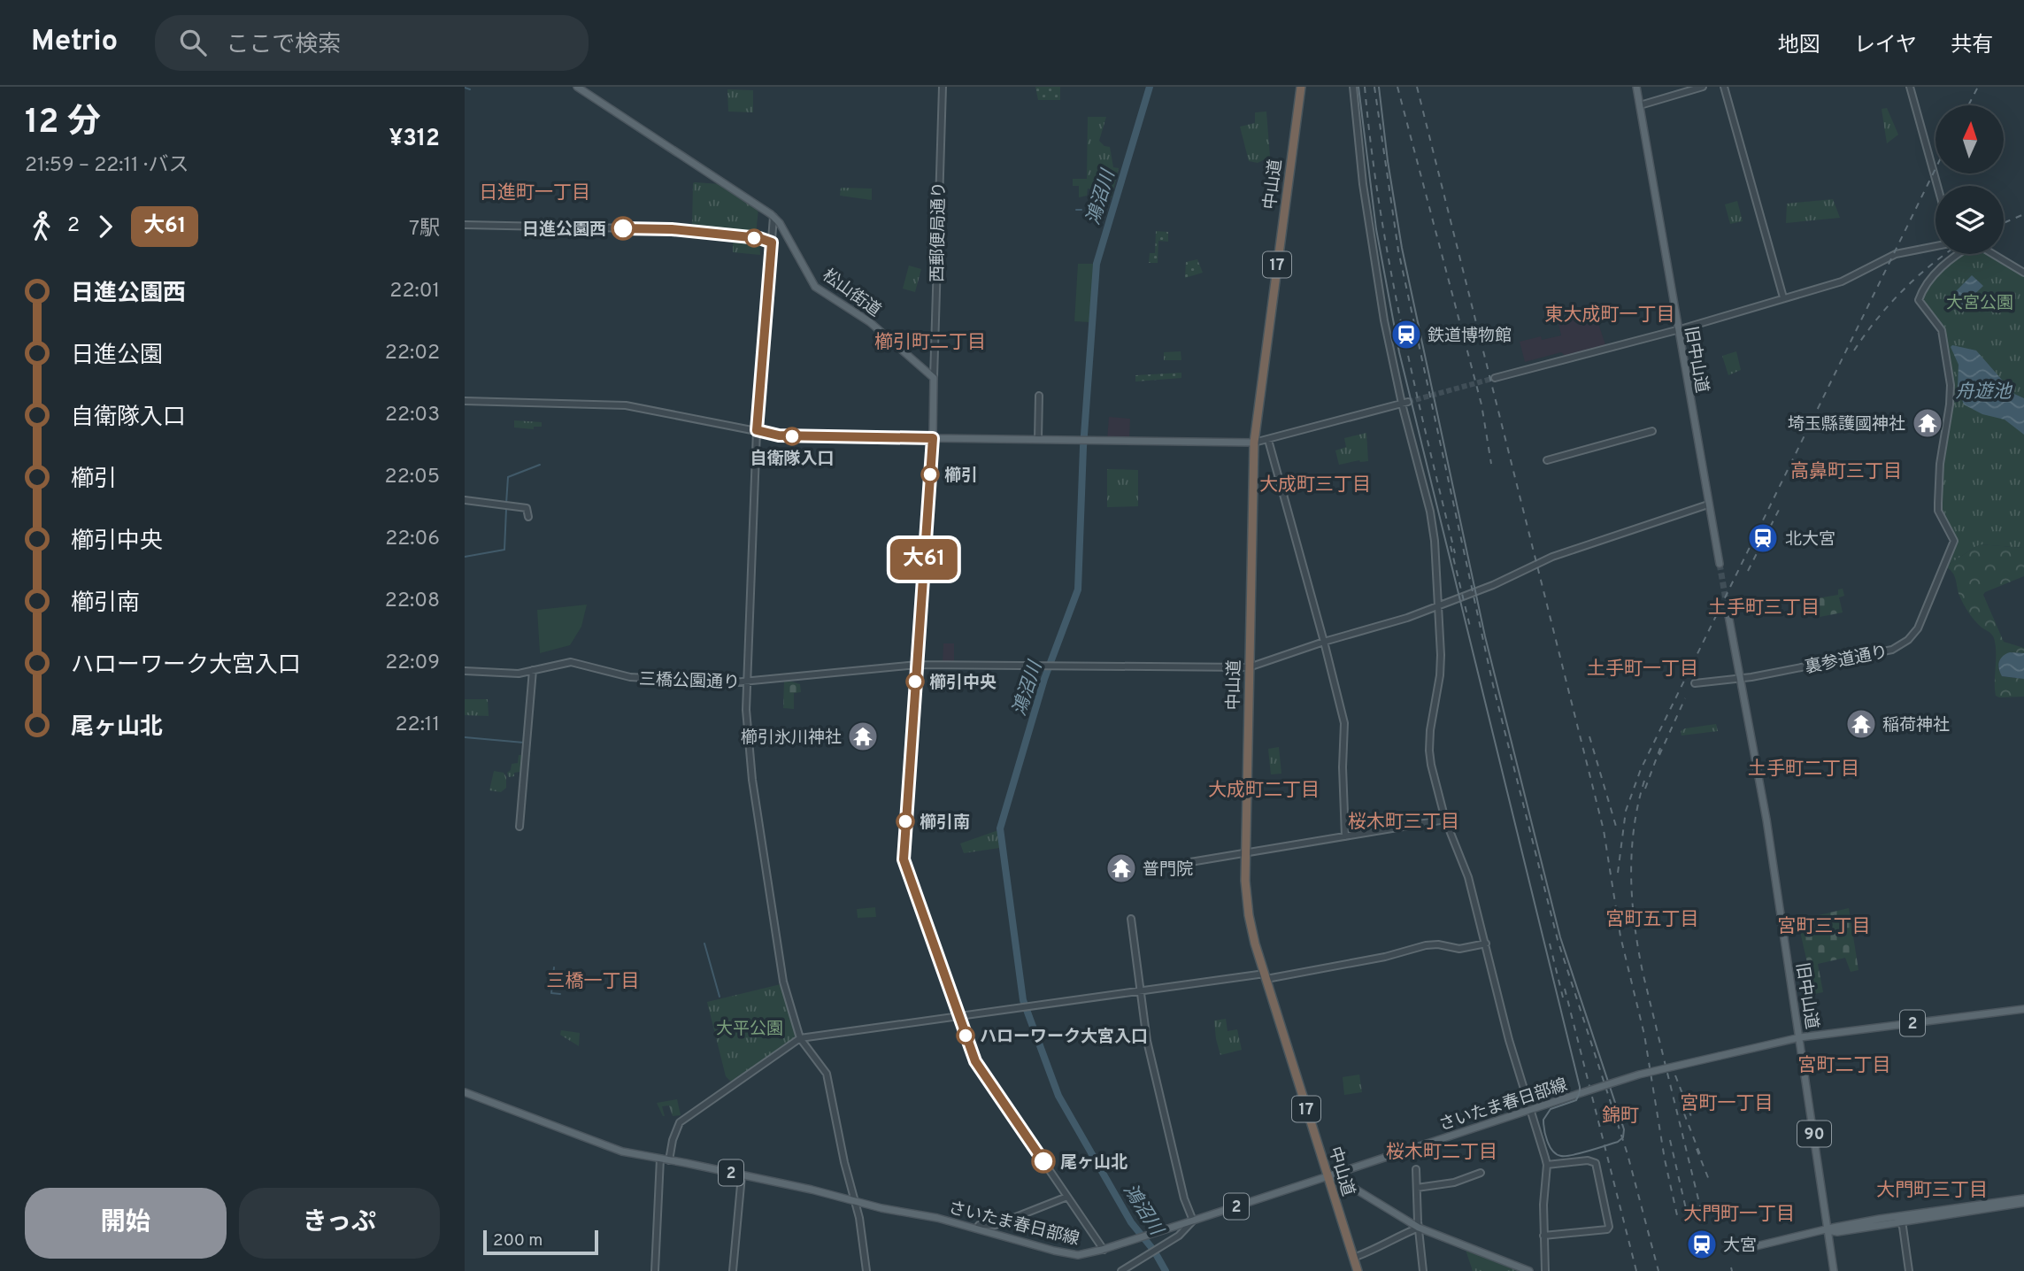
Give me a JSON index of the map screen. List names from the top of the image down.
{
  "streets": {
    "highway": ["中山道", "17"],
    "main road": [
      "松山街道",
      "旧中山道",
      "2",
      "さいたま春日部線",
      "90"
    ],
    "street": ["西郵便局通り", "裏参道通り", "三橋公園通り"]
  },
  "crossings": [
    ["中山道", "三橋公園通り"],
    ["中山道", "さいたま春日部線"],
    ["西郵便局通り", "松山街道"],
    ["旧中山道", "裏参道通り"],
    ["旧中山道", "三橋公園通り"],
    ["旧中山道", "さいたま春日部線"]
  ],
  "districts": [
    "日進町一丁目",
    "東大成町一丁目",
    "櫛引町二丁目",
    "高鼻町三丁目",
    "大成町三丁目",
    "土手町三丁目",
    "土手町一丁目",
    "土手町二丁目",
    "大成町二丁目",
    "桜木町三丁目",
    "宮町五丁目",
    "宮町三丁目",
    "三橋一丁目",
    "宮町二丁目",
    "宮町一丁目",
    "錦町",
    "桜木町二丁目",
    "大門町三丁目",
    "大門町一丁目"
  ],
  "water": ["鴻沼川", "舟遊池"],
  "parks": ["大宮公園", "大平公園"],
  "places": {
    "other": [
      "日進公園西",
      "自衛隊入口",
      "櫛引",
      "櫛引中央",
      "櫛引南",
      "ハローワーク大宮入口",
      "尾ヶ山北"
    ],
    "station": ["鉄道博物館", "北大宮", "大宮"],
    "temple": [
      "埼玉縣護國神社",
      "稲荷神社",
      "櫛引氷川神社",
      "普門院"
    ]
  },
  "lines": ["bus line 大61"],
  "scale_bar": "200 m",
  "north": "top",
  "page": {
    "header": "Metrio",
    "search": "ここで検索",
    "nav": ["地図", "レイヤ", "共有"],
    "heading": ["12 分", "21:59 – 22:11 · バス", "¥312"],
    "on_map": "大61",
    "legs": ["2", "大61", "7駅"],
    "list": [
      {
        "name": "日進公園西",
        "value": "22:01"
      },
      {
        "name": "日進公園",
        "value": "22:02"
      },
      {
        "name": "自衛隊入口",
        "value": "22:03"
      },
      {
        "name": "櫛引",
        "value": "22:05"
      },
      {
        "name": "櫛引中央",
        "value": "22:06"
      },
      {
        "name": "櫛引南",
        "value": "22:08"
      },
      {
        "name": "ハローワーク大宮入口",
        "value": "22:09"
      },
      {
        "name": "尾ヶ山北",
        "value": "22:11"
      }
    ],
    "buttons": ["開始", "きっぷ"],
    "scale": "200 m"
  }
}
